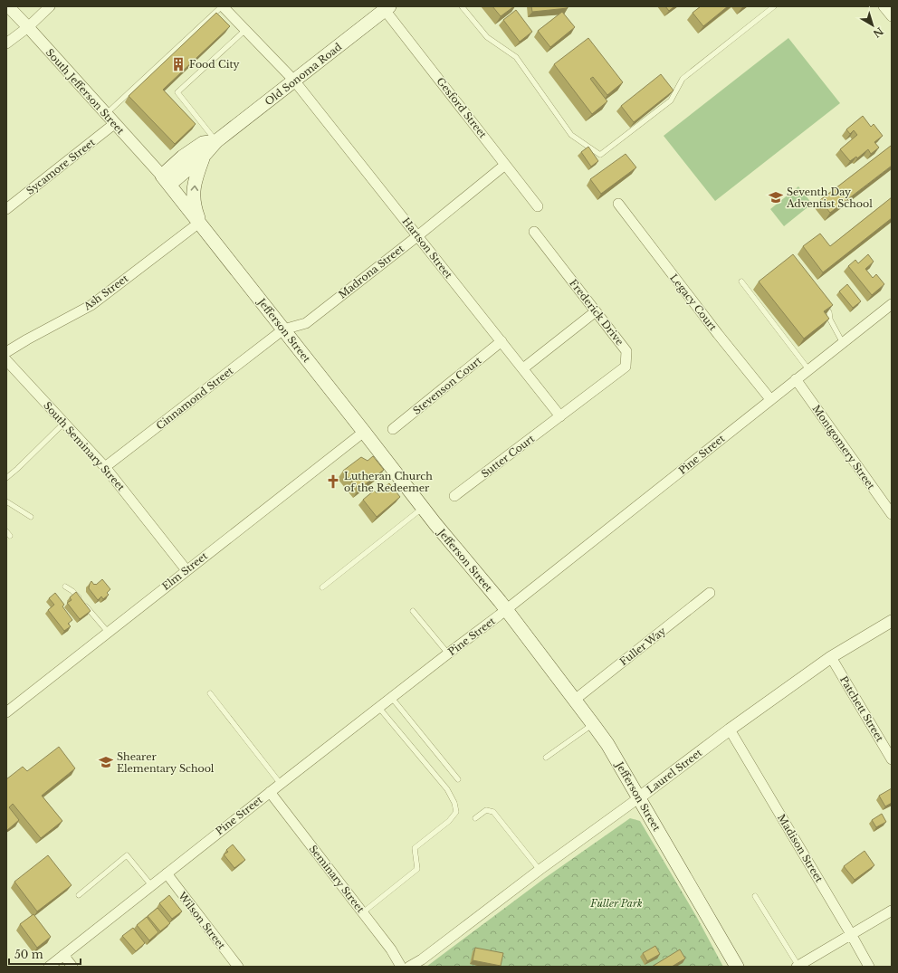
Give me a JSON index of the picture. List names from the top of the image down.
{
  "streets": {
    "main road": ["Old Sonoma Road", "Jefferson Street"],
    "street": [
      "South Jefferson Street",
      "Gesford Street",
      "Sycamore Street",
      "Hartson Street",
      "Madrona Street",
      "Ash Street",
      "Legacy Court",
      "Frederick Drive",
      "Stevenson Court",
      "Cinnamond Street",
      "South Seminary Street",
      "Montgomery Street",
      "Pine Street",
      "Sutter Court",
      "Elm Street",
      "Fuller Way",
      "Patchett Street",
      "Laurel Street",
      "Madison Street",
      "Seminary Street",
      "Wilson Street"
    ]
  },
  "crossings": [
    ["Old Sonoma Road", "South Jefferson Street"],
    ["Old Sonoma Road", "Gesford Street"],
    ["Old Sonoma Road", "Hartson Street"],
    ["Old Sonoma Road", "Jefferson Street"],
    ["South Jefferson Street", "Sycamore Street"],
    ["South Jefferson Street", "Jefferson Street"],
    ["Gesford Street", "Madrona Street"],
    ["Hartson Street", "Madrona Street"],
    ["Hartson Street", "Frederick Drive"],
    ["Hartson Street", "Stevenson Court"],
    ["Hartson Street", "Sutter Court"],
    ["Madrona Street", "Jefferson Street"],
    ["Madrona Street", "Cinnamond Street"],
    ["Ash Street", "Jefferson Street"],
    ["Legacy Court", "Pine Street"],
    ["Frederick Drive", "Sutter Court"],
    ["Jefferson Street", "Cinnamond Street"],
    ["Jefferson Street", "Pine Street"],
    ["Jefferson Street", "Elm Street"],
    ["Jefferson Street", "Fuller Way"],
    ["Jefferson Street", "Laurel Street"],
    ["Cinnamond Street", "South Seminary Street"],
    ["South Seminary Street", "Elm Street"],
    ["Montgomery Street", "Pine Street"],
    ["Pine Street", "Seminary Street"],
    ["Pine Street", "Wilson Street"],
    ["Patchett Street", "Laurel Street"],
    ["Laurel Street", "Madison Street"]
  ],
  "parks": ["Fuller Park"],
  "places": {
    "building": ["Food City"],
    "school or university": ["Seventh Day Adventist School", "Shearer Elementary School"],
    "church": ["Lutheran Church of the Redeemer"]
  },
  "scale_bar": "50 m",
  "north": "bottom right"
}
